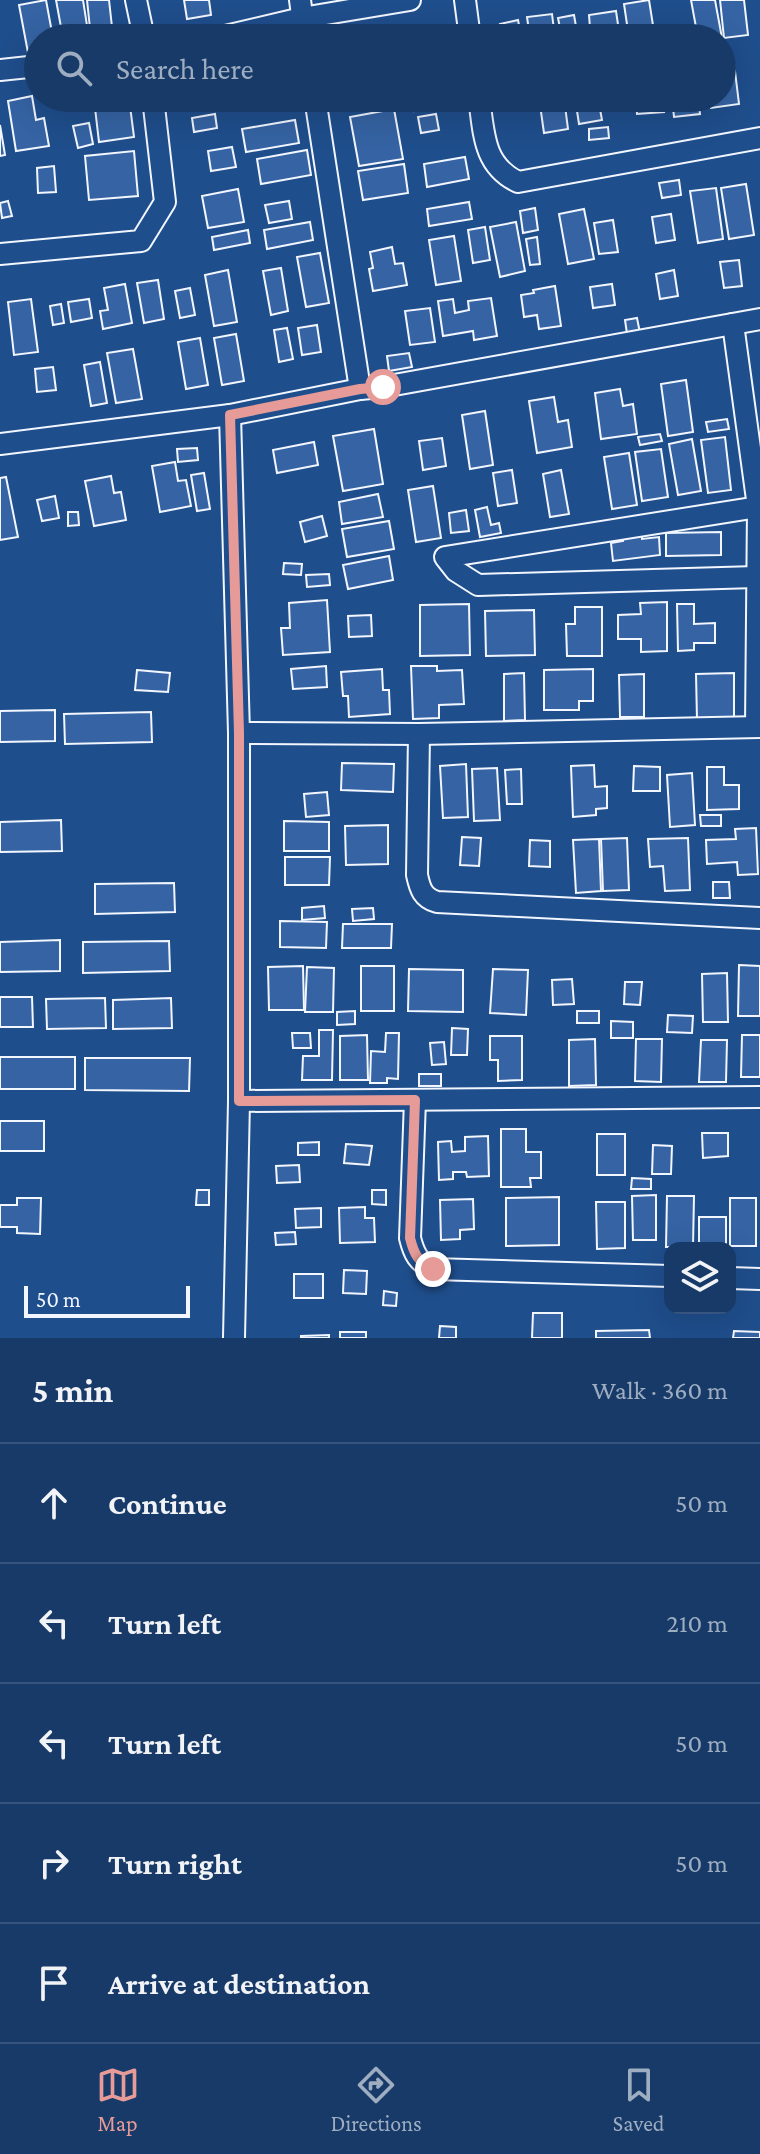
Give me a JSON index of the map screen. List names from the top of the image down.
{
  "scale_bar": "50 m",
  "page": {
    "search": "Search here",
    "scale": "50 m",
    "heading": ["5 min", "Walk · 360 m"],
    "list": [
      ["Continue", "50 m"],
      ["Turn left", "210 m"],
      ["Turn left", "50 m"],
      ["Turn right", "50 m"],
      "Arrive at destination"
    ],
    "nav": ["Map", "Directions", "Saved"]
  }
}
